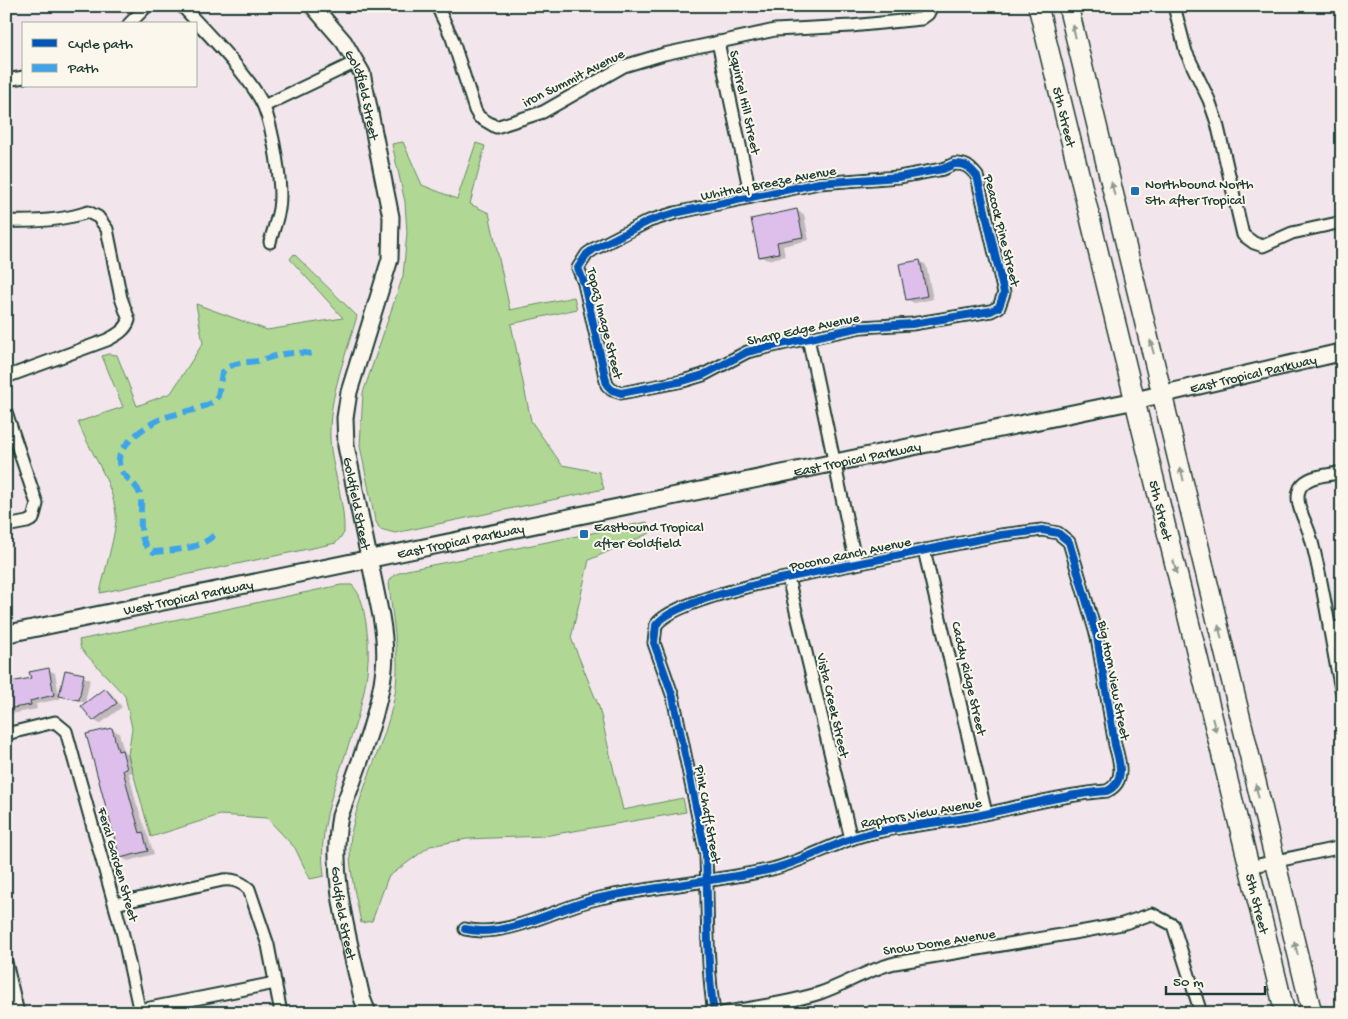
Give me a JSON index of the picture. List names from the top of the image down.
{
  "streets": {
    "main road": ["5th Street", "East Tropical Parkway", "West Tropical Parkway"],
    "street": [
      "iron Summit Avenue",
      "Goldfield Street",
      "Squirrel Hill Street",
      "Whitney Breeze Avenue",
      "Peacock Pine Street",
      "Topaz Image Street",
      "Sharp Edge Avenue",
      "Pocono Ranch Avenue",
      "Caddy Ridge Street",
      "Big Horn View Street",
      "Vista Creek Street",
      "Raptors View Avenue",
      "Pink Chaff Street",
      "Feral Garden Street",
      "Snow Dome Avenue"
    ]
  },
  "crossings": [
    ["iron Summit Avenue", "Squirrel Hill Street"],
    ["Goldfield Street", "East Tropical Parkway"],
    ["Goldfield Street", "West Tropical Parkway"],
    ["Squirrel Hill Street", "Whitney Breeze Avenue"],
    ["5th Street", "East Tropical Parkway"],
    ["Whitney Breeze Avenue", "Peacock Pine Street"],
    ["Whitney Breeze Avenue", "Topaz Image Street"],
    ["Peacock Pine Street", "Sharp Edge Avenue"],
    ["Topaz Image Street", "Sharp Edge Avenue"],
    ["East Tropical Parkway", "West Tropical Parkway"],
    ["Pocono Ranch Avenue", "Caddy Ridge Street"],
    ["Pocono Ranch Avenue", "Big Horn View Street"],
    ["Pocono Ranch Avenue", "Vista Creek Street"],
    ["Pocono Ranch Avenue", "Pink Chaff Street"],
    ["Caddy Ridge Street", "Raptors View Avenue"],
    ["Big Horn View Street", "Raptors View Avenue"],
    ["Vista Creek Street", "Raptors View Avenue"],
    ["Raptors View Avenue", "Pink Chaff Street"]
  ],
  "places": {
    "transit": ["Northbound North 5th after Tropical", "Eastbound Tropical after Goldfield"]
  },
  "legend": ["Cycle path", "Path"],
  "scale_bar": "50 m"
}
